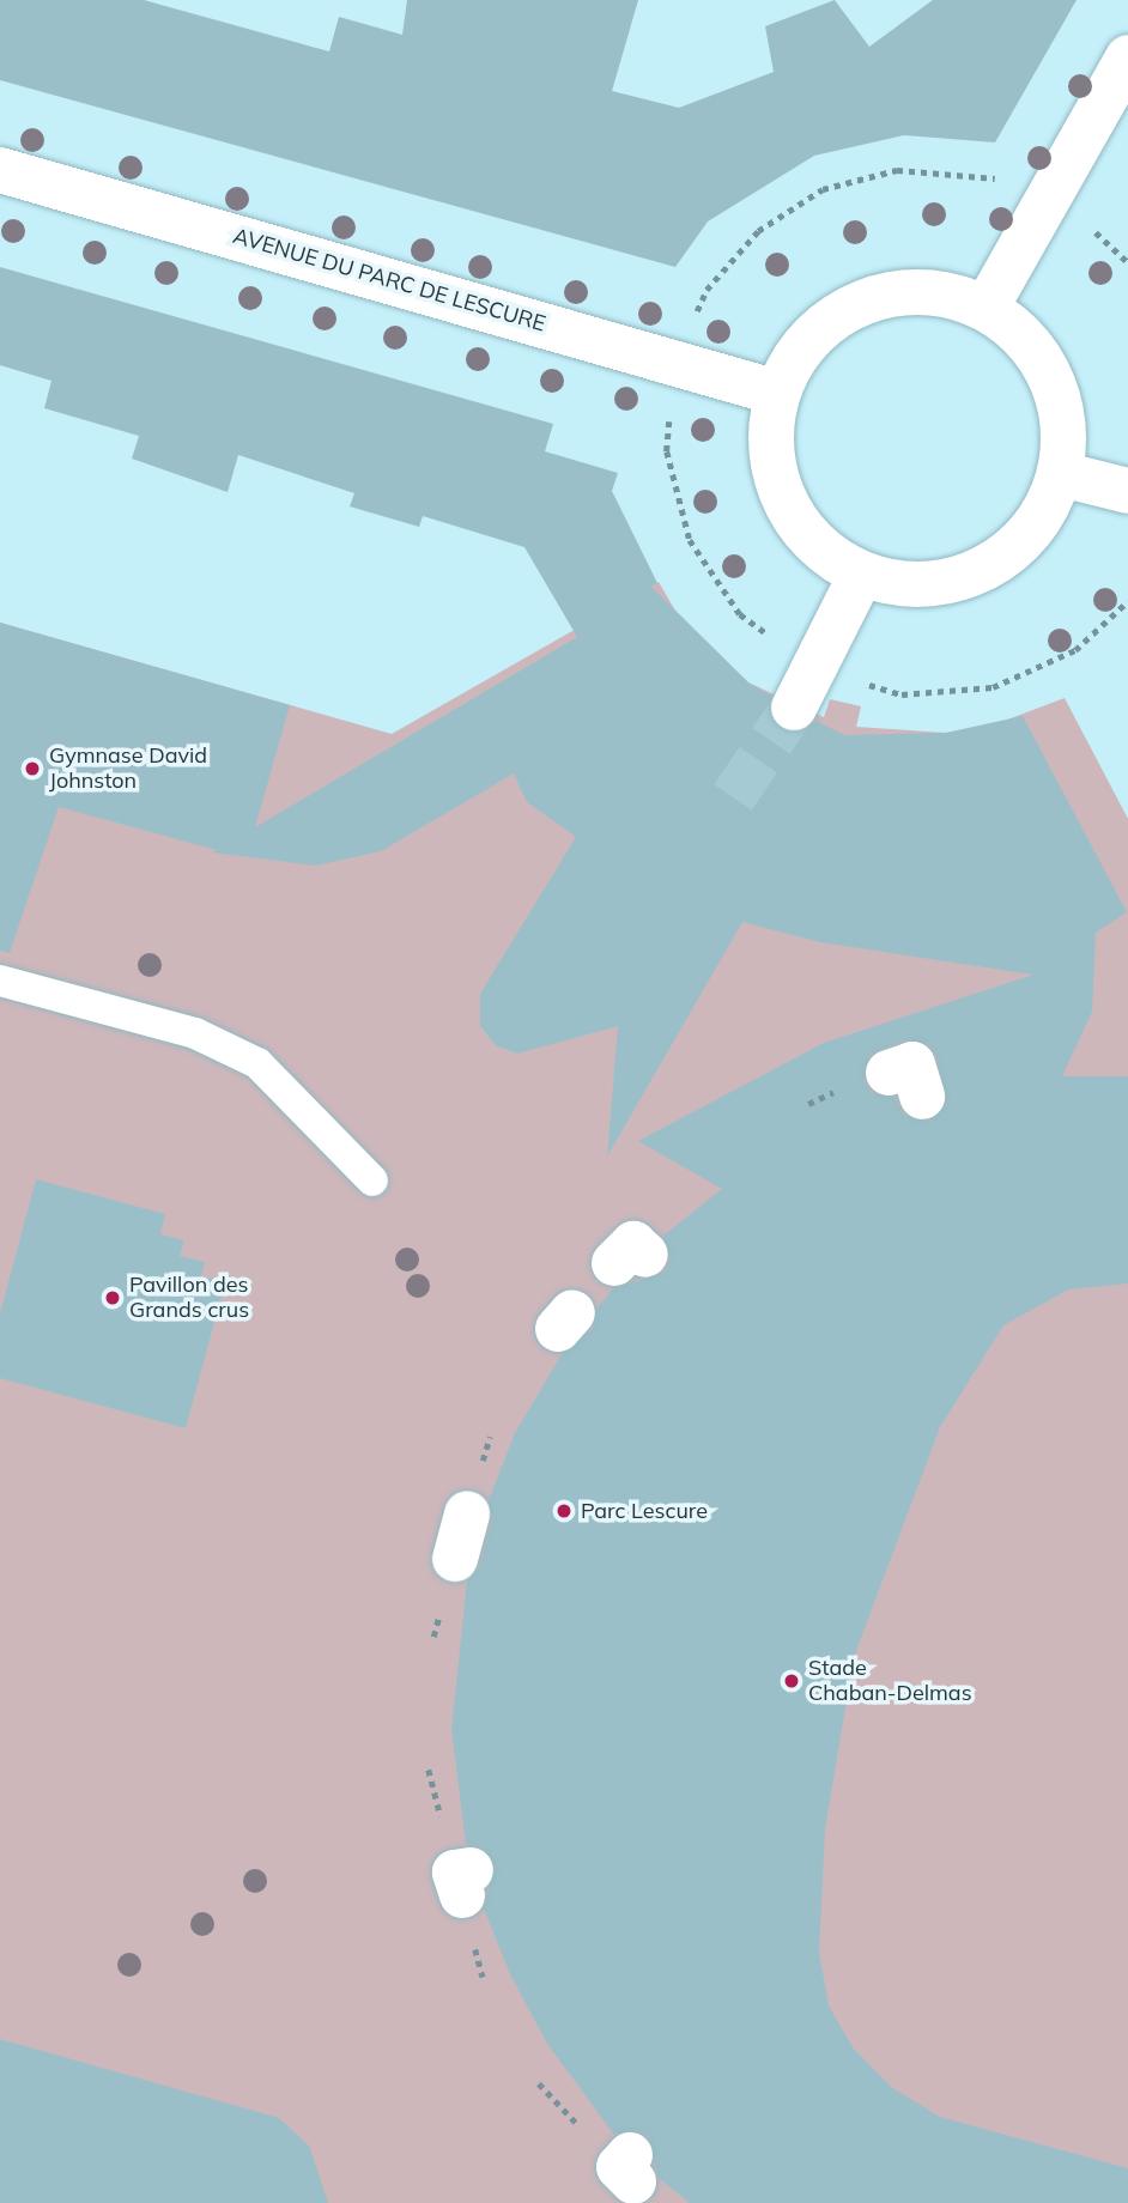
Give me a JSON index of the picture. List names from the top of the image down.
{
  "streets": {
    "street": ["AVENUE DU PARC DE LESCURE"]
  },
  "places": [
    "Gymnase David Johnston",
    "Pavillon des Grands crus",
    "Parc Lescure",
    "Stade Chaban-Delmas"
  ]
}
